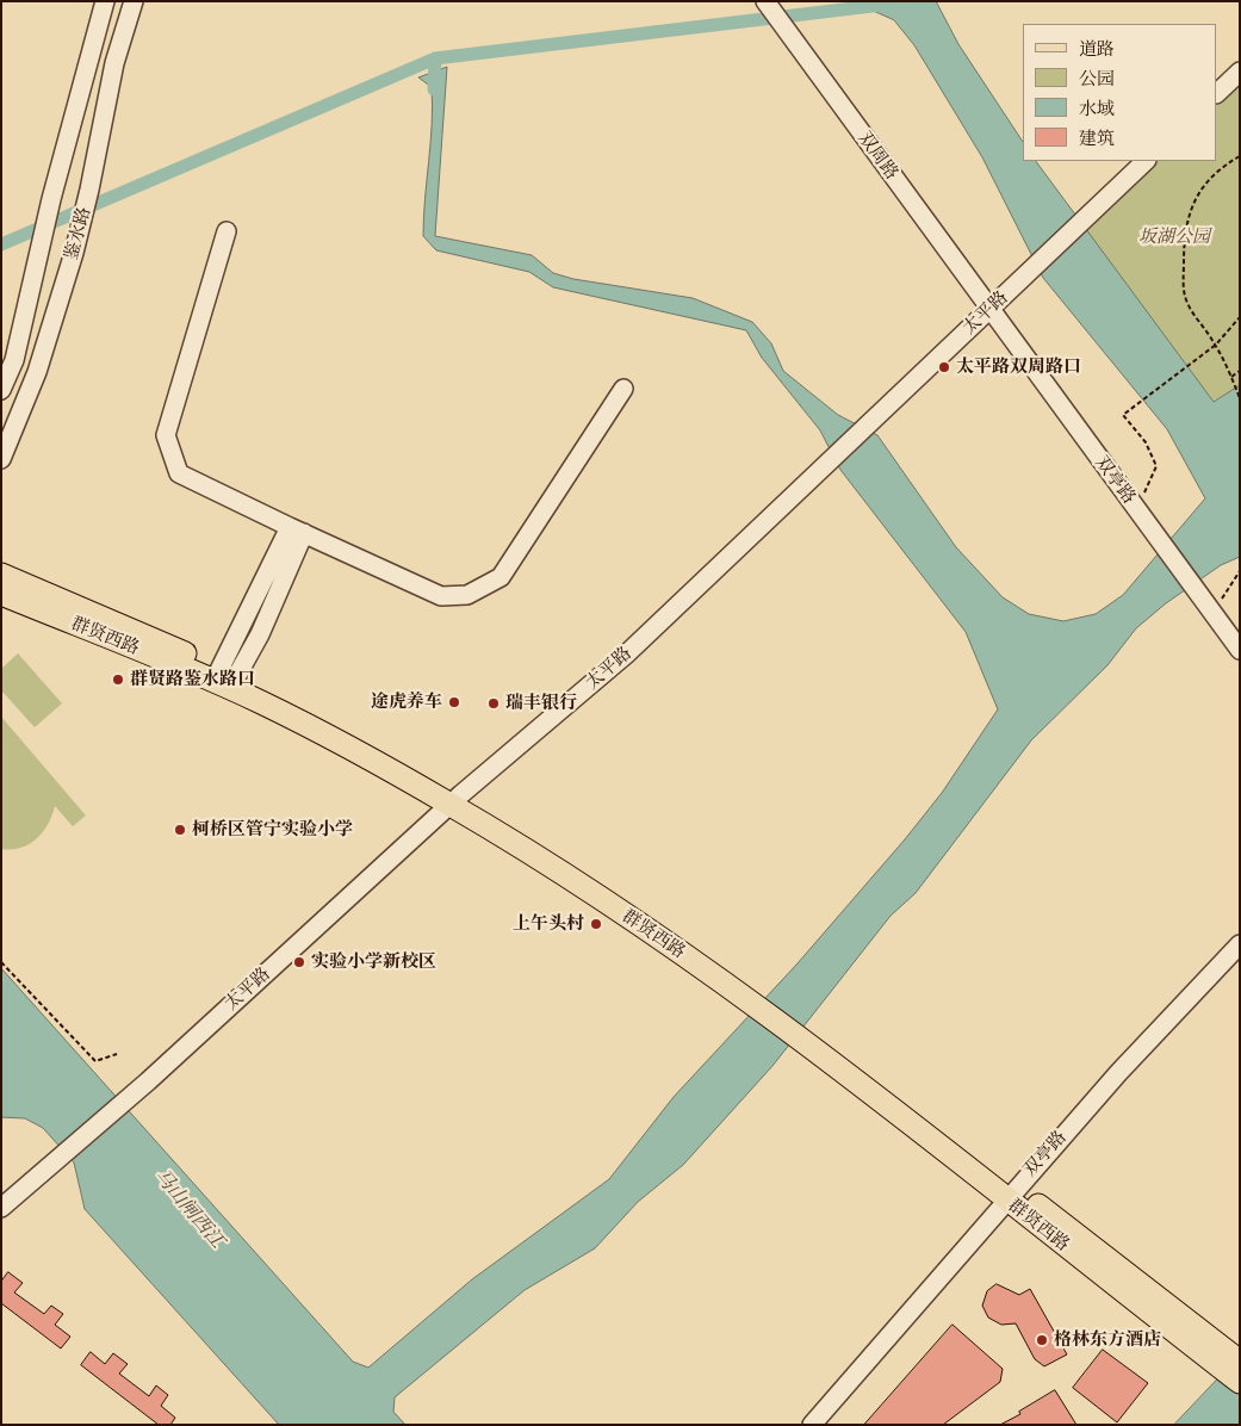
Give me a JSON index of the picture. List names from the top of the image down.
{
  "streets": {
    "main road": ["群贤西路"],
    "street": [
      "双周路",
      "鉴水路",
      "太平路",
      "双亭路"
    ]
  },
  "crossings": [
    ["双周路", "太平路"],
    ["双周路", "双亭路"],
    ["太平路", "双亭路"],
    ["太平路", "群贤西路"],
    ["双亭路", "群贤西路"]
  ],
  "water": ["马山闸西江"],
  "parks": ["坂湖公园"],
  "places": [
    "太平路双周路口",
    "群贤路鉴水路口",
    "途虎养车",
    "瑞丰银行",
    "柯桥区管宁实验小学",
    "上午头村",
    "实验小学新校区",
    "格林东方酒店"
  ],
  "legend": [
    "道路",
    "公园",
    "水域",
    "建筑"
  ]
}
